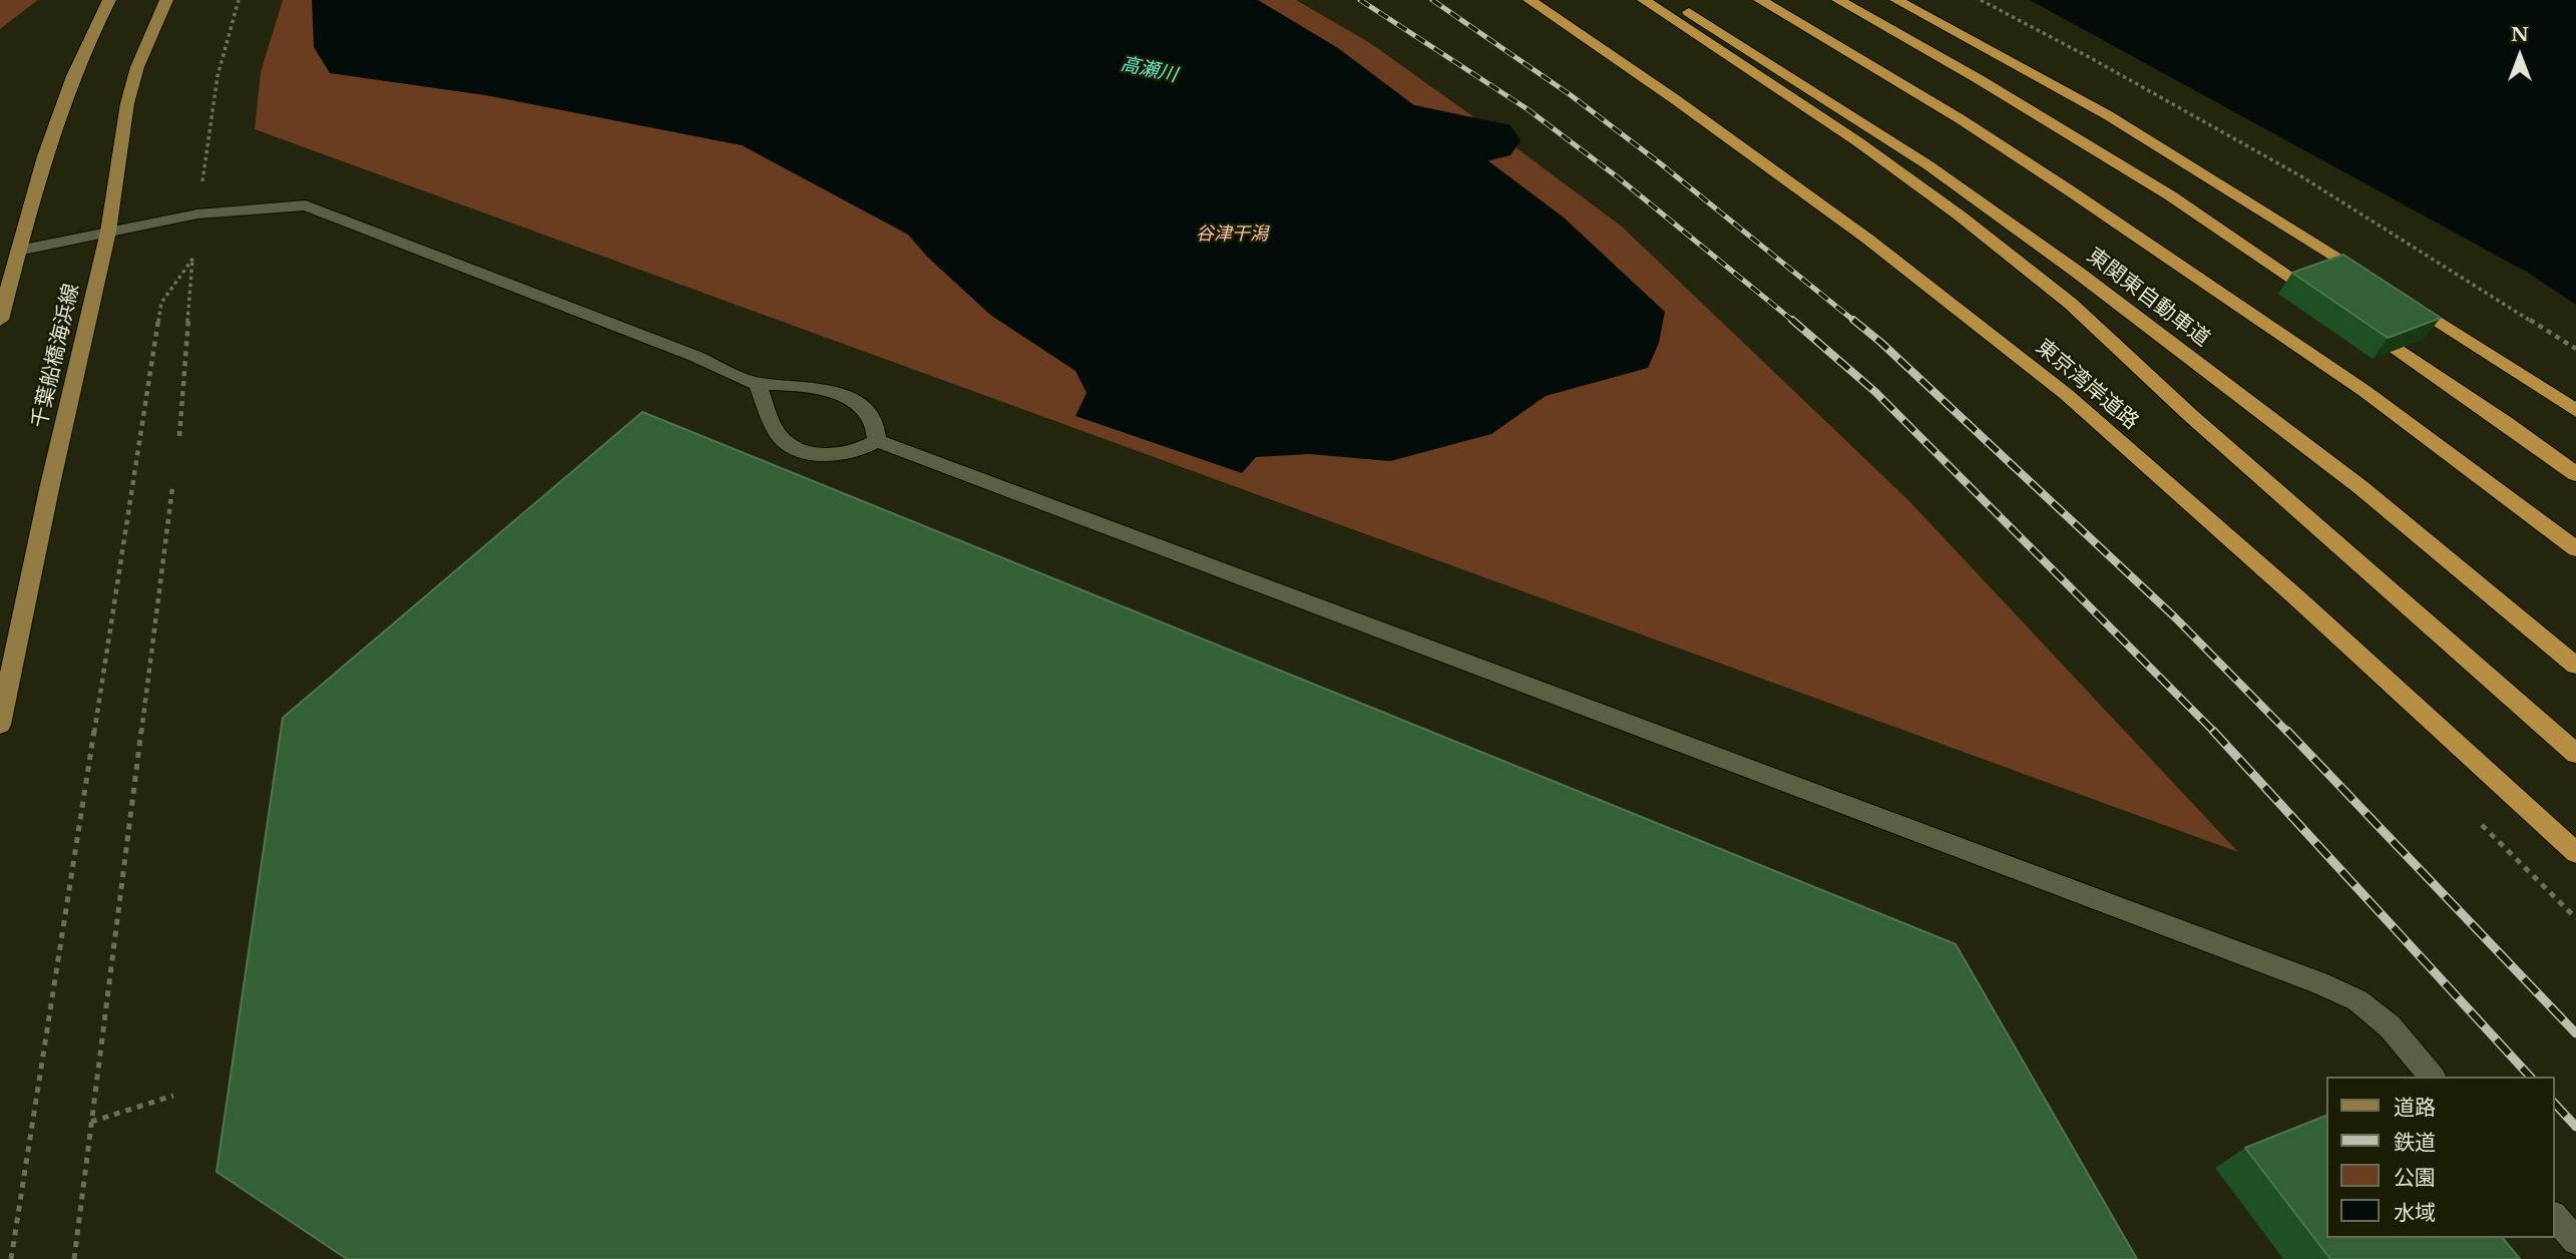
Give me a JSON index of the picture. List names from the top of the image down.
{
  "streets": {
    "highway": ["東関東自動車道", "東京湾岸道路"],
    "main road": ["千葉船橋海浜線"]
  },
  "water": ["高瀬川"],
  "parks": ["谷津干潟"],
  "legend": [
    "道路",
    "鉄道",
    "公園",
    "水域"
  ],
  "north": "top"
}
